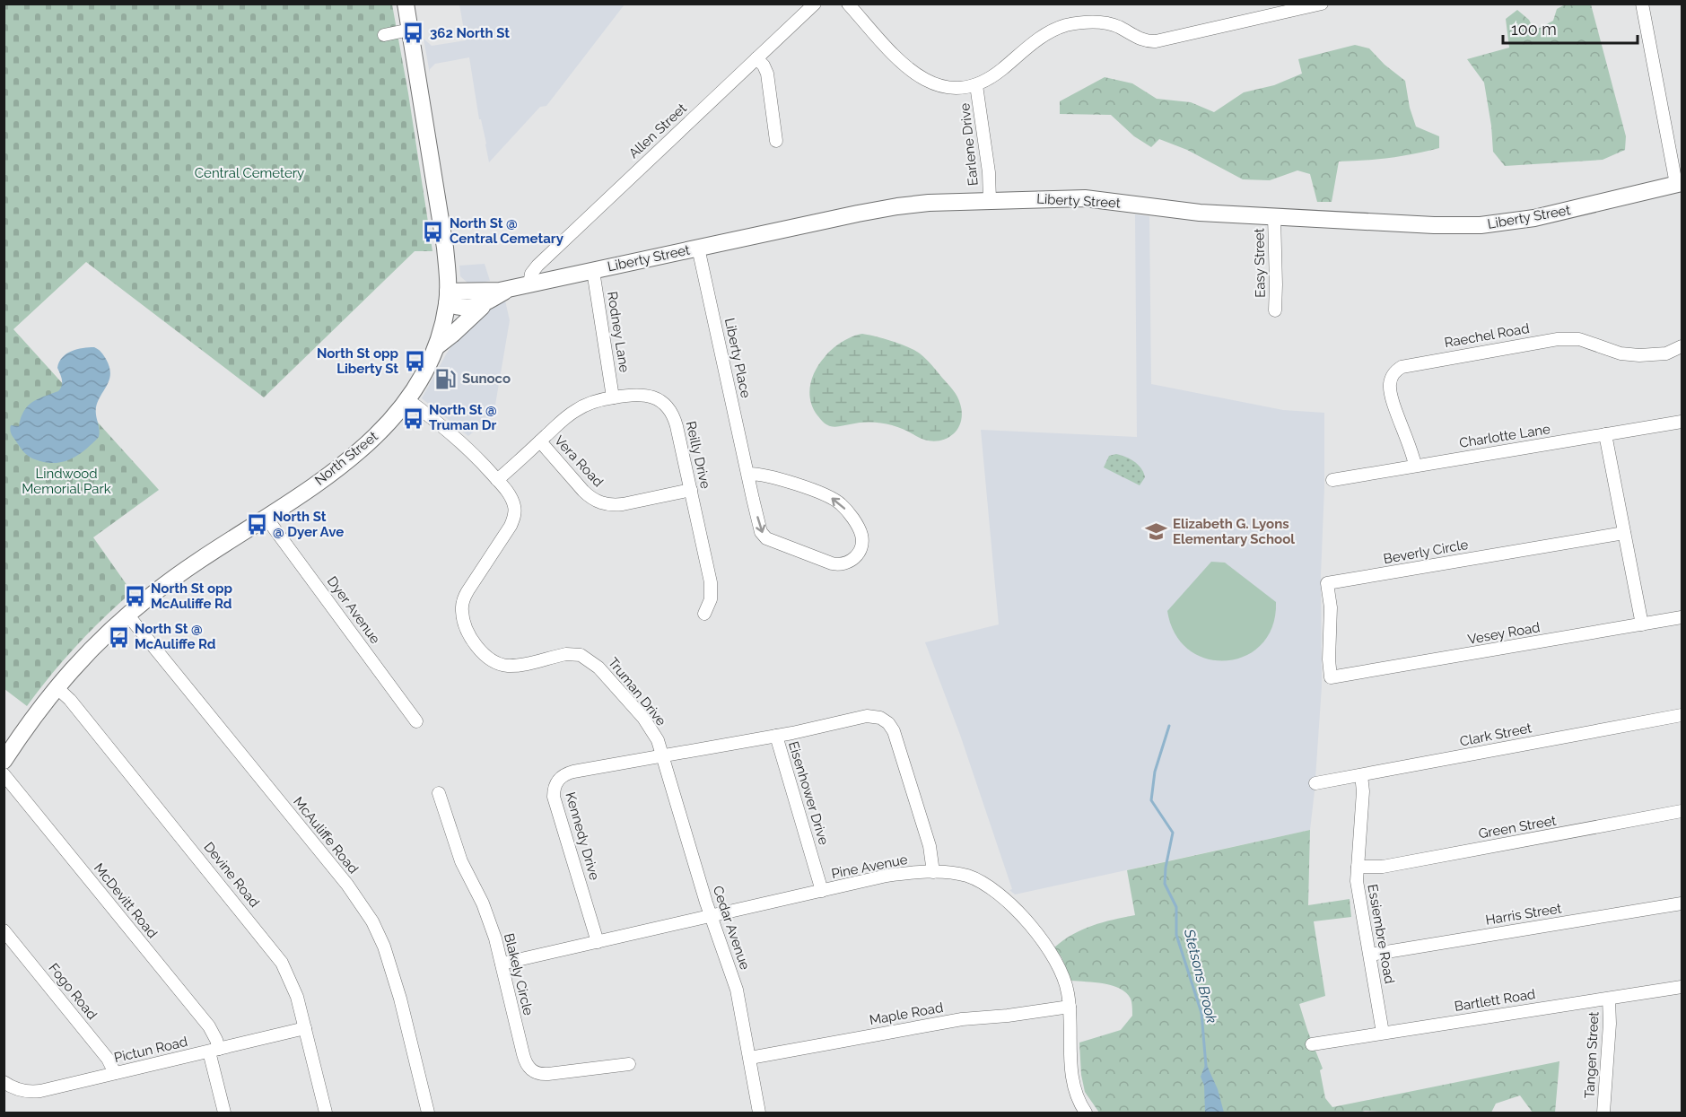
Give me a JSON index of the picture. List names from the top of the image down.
{
  "streets": {
    "main road": ["Liberty Street", "North Street"],
    "street": [
      "Allen Street",
      "Earlene Drive",
      "Easy Street",
      "Rodney Lane",
      "Raechel Road",
      "Liberty Place",
      "Charlotte Lane",
      "Reilly Drive",
      "Vera Road",
      "Beverly Circle",
      "Dyer Avenue",
      "Vesey Road",
      "Truman Drive",
      "Clark Street",
      "Eisenhower Drive",
      "Green Street",
      "McAuliffe Road",
      "Kennedy Drive",
      "Pine Avenue",
      "Devine Road",
      "McDevitt Road",
      "Harris Street",
      "Cedar Avenue",
      "Essiembre Road",
      "Blakely Circle",
      "Fogo Road",
      "Bartlett Road",
      "Maple Road",
      "Pictun Road",
      "Tangen Street"
    ]
  },
  "crossings": [
    ["Allen Street", "Liberty Street"],
    ["Earlene Drive", "Liberty Street"],
    ["Liberty Street", "Easy Street"],
    ["Liberty Street", "Rodney Lane"],
    ["Liberty Street", "Liberty Place"],
    ["Liberty Street", "North Street"],
    ["Rodney Lane", "Reilly Drive"],
    ["Rodney Lane", "Vera Road"],
    ["Raechel Road", "Charlotte Lane"],
    ["Reilly Drive", "Vera Road"],
    ["Reilly Drive", "Truman Drive"],
    ["North Street", "Dyer Avenue"],
    ["North Street", "Truman Drive"],
    ["North Street", "McAuliffe Road"],
    ["North Street", "Devine Road"],
    ["Beverly Circle", "Vesey Road"],
    ["Truman Drive", "Kennedy Drive"],
    ["Truman Drive", "Cedar Avenue"],
    ["Clark Street", "Essiembre Road"],
    ["Eisenhower Drive", "Pine Avenue"],
    ["Green Street", "Essiembre Road"],
    ["Kennedy Drive", "Pine Avenue"],
    ["Kennedy Drive", "Cedar Avenue"],
    ["Pine Avenue", "Cedar Avenue"],
    ["Pine Avenue", "Blakely Circle"],
    ["Pine Avenue", "Maple Road"],
    ["Devine Road", "Pictun Road"],
    ["McDevitt Road", "Pictun Road"],
    ["Harris Street", "Essiembre Road"],
    ["Cedar Avenue", "Maple Road"],
    ["Essiembre Road", "Bartlett Road"],
    ["Fogo Road", "Pictun Road"],
    ["Bartlett Road", "Tangen Street"]
  ],
  "water": ["Stetsons Brook"],
  "parks": ["Central Cemetery", "Lindwood Memorial Park"],
  "places": {
    "bus stop": [
      "362 North St",
      "North St @ Central Cemetary",
      "North St opp Liberty St",
      "North St @ Truman Dr",
      "North St @ Dyer Ave",
      "North St opp McAuliffe Rd",
      "North St @ McAuliffe Rd"
    ],
    "fuel station": ["Sunoco"],
    "school or university": ["Elizabeth G. Lyons Elementary School"]
  },
  "scale_bar": "100 m"
}
